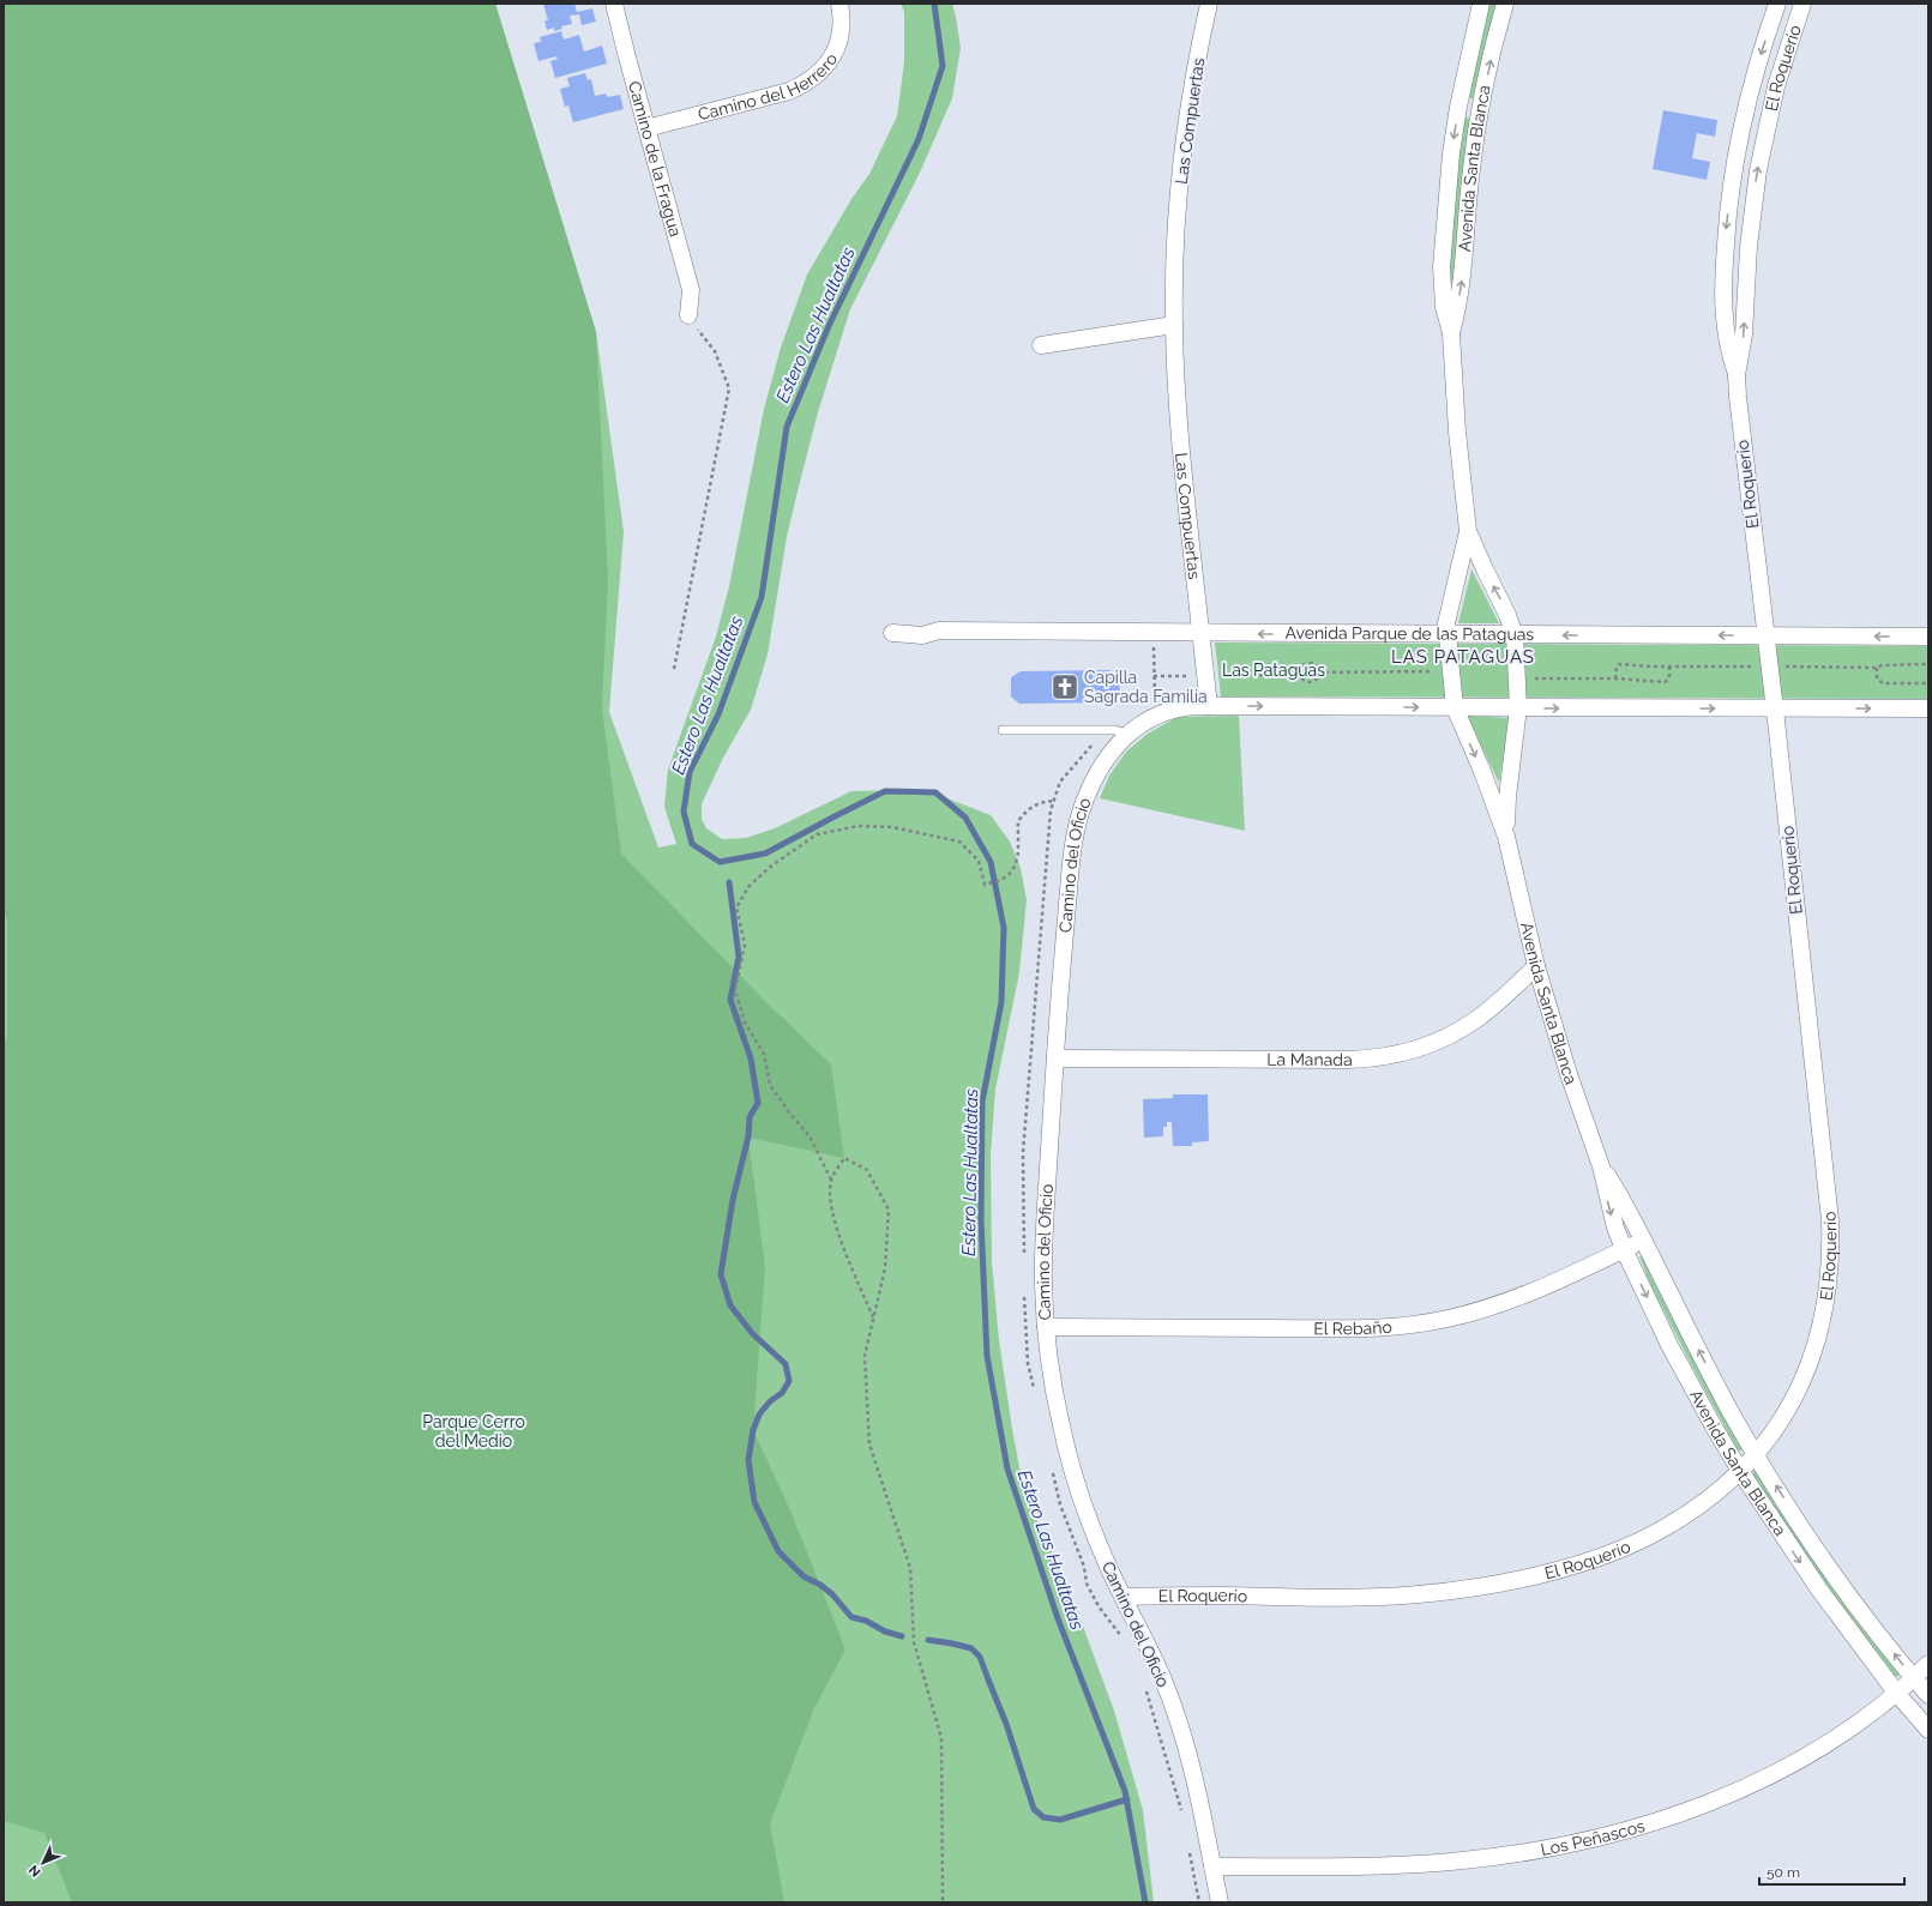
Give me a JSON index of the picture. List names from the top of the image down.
{
  "streets": {
    "street": [
      "El Roquerío",
      "Camino del Herrero",
      "Las Compuertas",
      "Camino de la Fragua",
      "Avenida Santa Blanca",
      "Avenida Parque de las Pataguas",
      "Camino del Oficio",
      "La Manada",
      "El Rebaño",
      "Los Peñascos"
    ]
  },
  "crossings": [
    ["El Roquerío", "Avenida Santa Blanca"],
    ["El Roquerío", "Avenida Parque de las Pataguas"],
    ["El Roquerío", "Camino del Oficio"],
    ["Camino del Herrero", "Camino de la Fragua"],
    ["Las Compuertas", "Avenida Parque de las Pataguas"],
    ["Las Compuertas", "Camino del Oficio"],
    ["Avenida Santa Blanca", "Avenida Parque de las Pataguas"],
    ["Avenida Santa Blanca", "La Manada"],
    ["Avenida Santa Blanca", "El Rebaño"],
    ["Avenida Santa Blanca", "Los Peñascos"],
    ["Camino del Oficio", "La Manada"],
    ["Camino del Oficio", "El Rebaño"],
    ["Camino del Oficio", "Los Peñascos"]
  ],
  "districts": ["LAS PATAGUAS"],
  "water": ["Estero Las Hualtatas"],
  "parks": ["Las Pataguas", "Parque Cerro del Medio"],
  "places": {
    "church": ["Capilla Sagrada Familia"]
  },
  "scale_bar": "50 m",
  "north": "bottom left"
}
